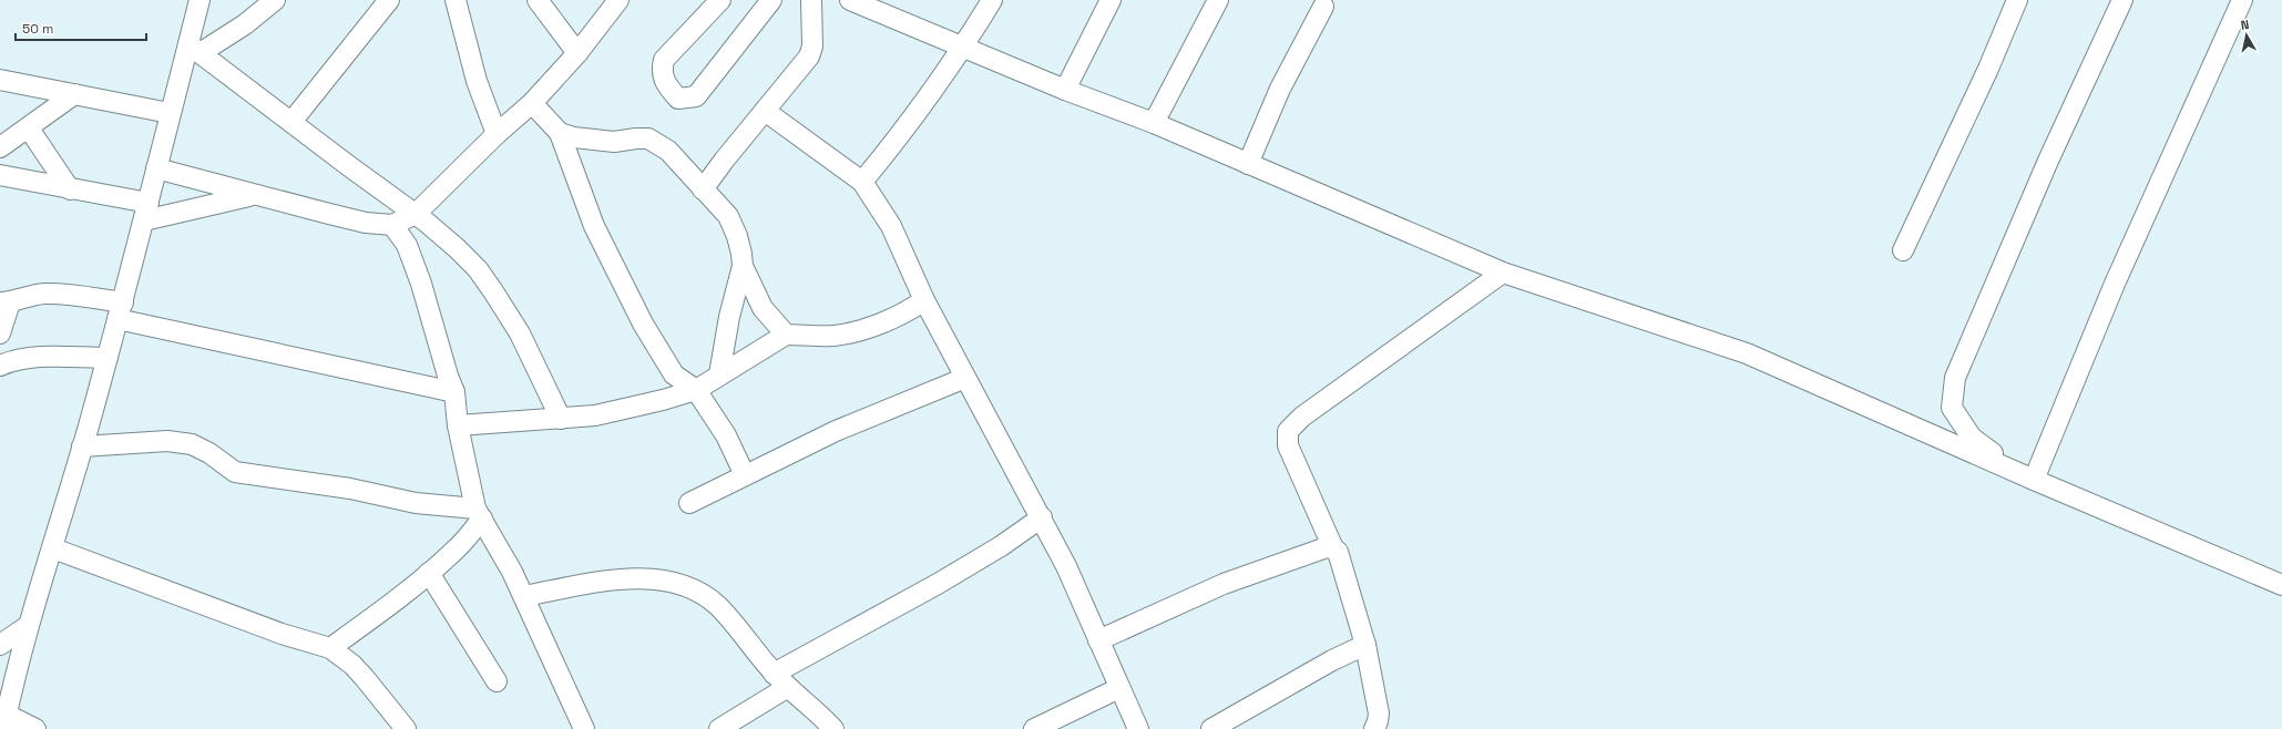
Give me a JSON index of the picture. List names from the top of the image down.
{
  "scale_bar": "50 m",
  "north": "top"
}
